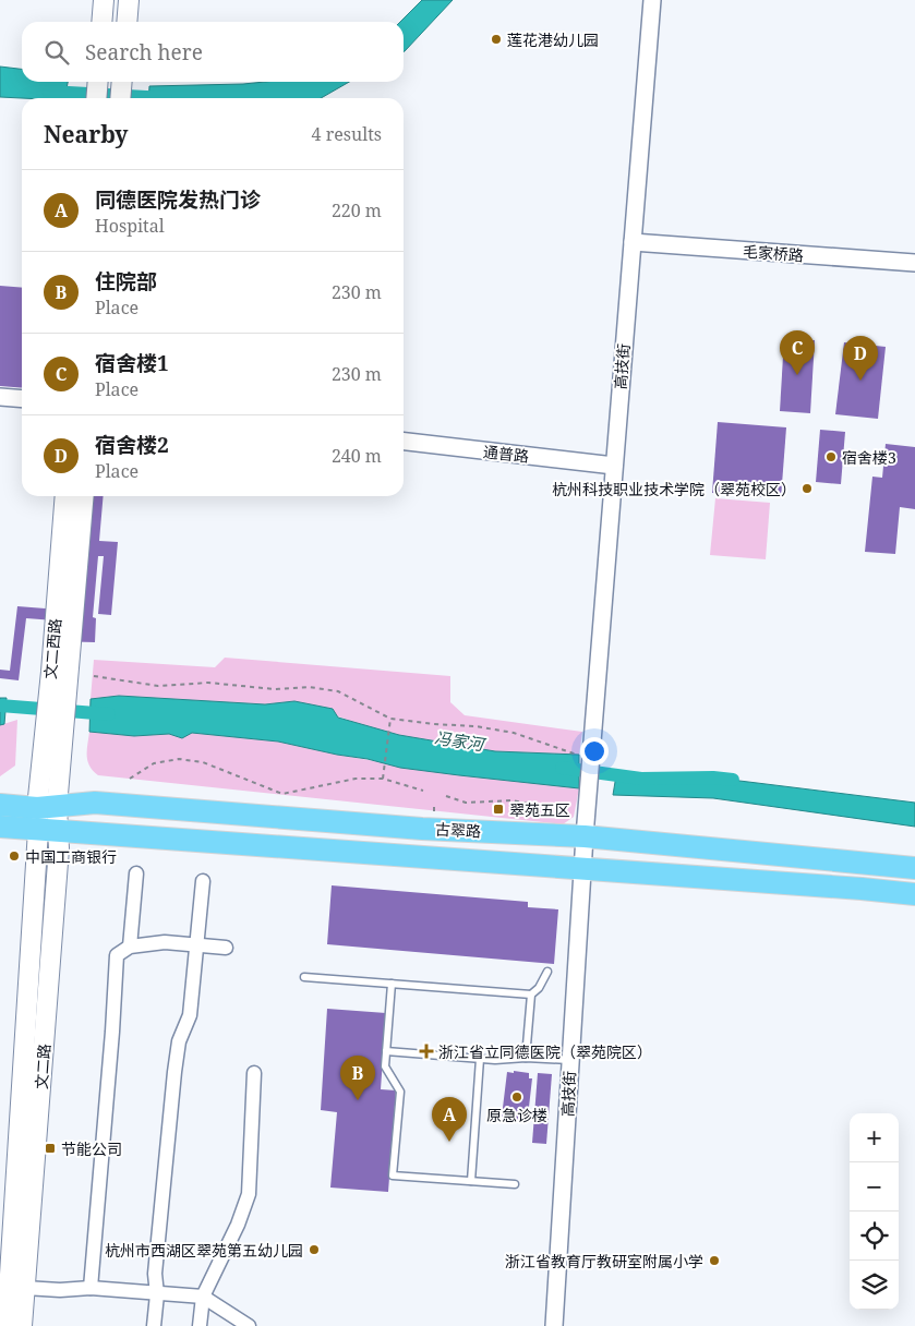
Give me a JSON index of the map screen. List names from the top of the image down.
{
  "streets": {
    "main road": ["文二西路", "古翠路", "文二路"],
    "street": ["毛家桥路", "高技街", "通普路"]
  },
  "crossings": [
    ["毛家桥路", "高技街"],
    ["高技街", "通普路"],
    ["高技街", "古翠路"],
    ["文二西路", "古翠路"],
    ["文二西路", "文二路"],
    ["古翠路", "文二路"]
  ],
  "water": ["冯家河"],
  "places": {
    "other": [
      "莲花港幼儿园",
      "宿舍楼3",
      "杭州科技职业技术学院（翠苑校区）",
      "中国工商银行",
      "原急诊楼",
      "杭州市西湖区翠苑第五幼儿园",
      "浙江省教育厅教研室附属小学"
    ],
    "transit": ["翠苑五区", "节能公司"],
    "health": ["浙江省立同德医院（翠苑院区）"]
  },
  "page": {
    "search": "Search here",
    "heading": ["Nearby", "4 results"],
    "list": [
      {
        "mark": "A",
        "name": "同德医院发热门诊",
        "note": "Hospital",
        "value": "220 m"
      },
      {
        "mark": "B",
        "name": "住院部",
        "note": "Place",
        "value": "230 m"
      },
      {
        "mark": "C",
        "name": "宿舍楼1",
        "note": "Place",
        "value": "230 m"
      },
      {
        "mark": "D",
        "name": "宿舍楼2",
        "note": "Place",
        "value": "240 m"
      }
    ],
    "pins": [
      "C",
      "D",
      "B",
      "A"
    ],
    "map_buttons": ["+", "−"]
  }
}
